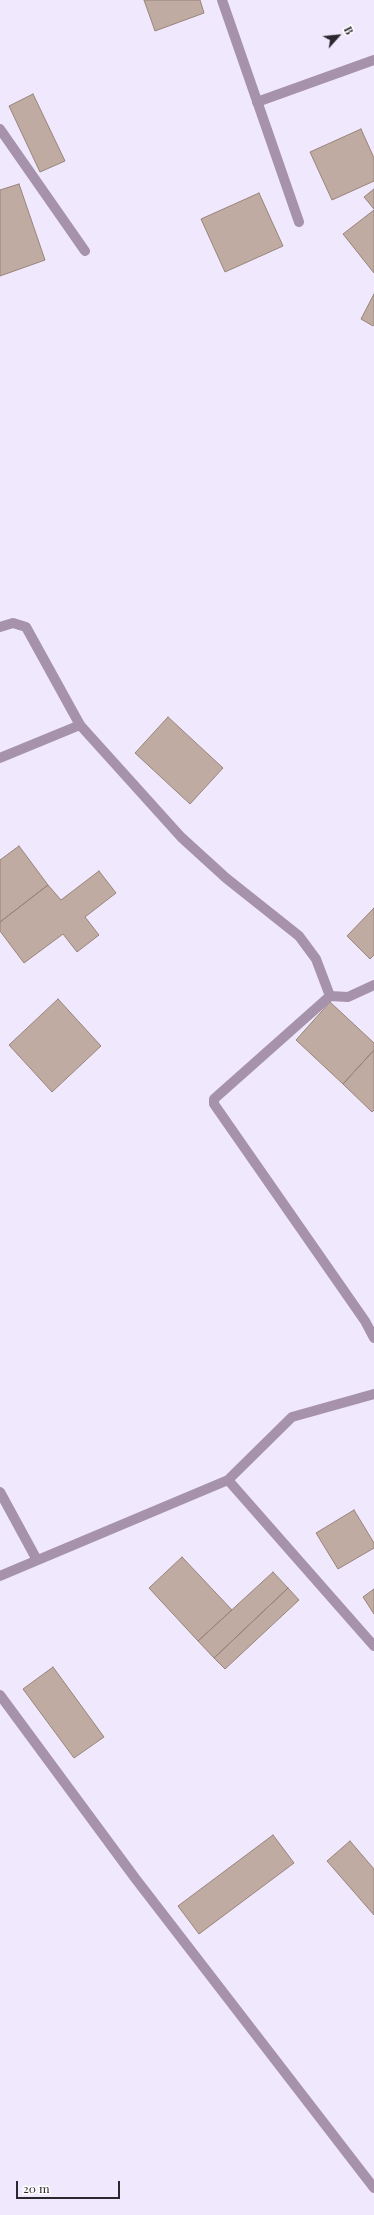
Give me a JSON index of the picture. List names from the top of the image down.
{
  "scale_bar": "20 m",
  "north": "top right"
}
